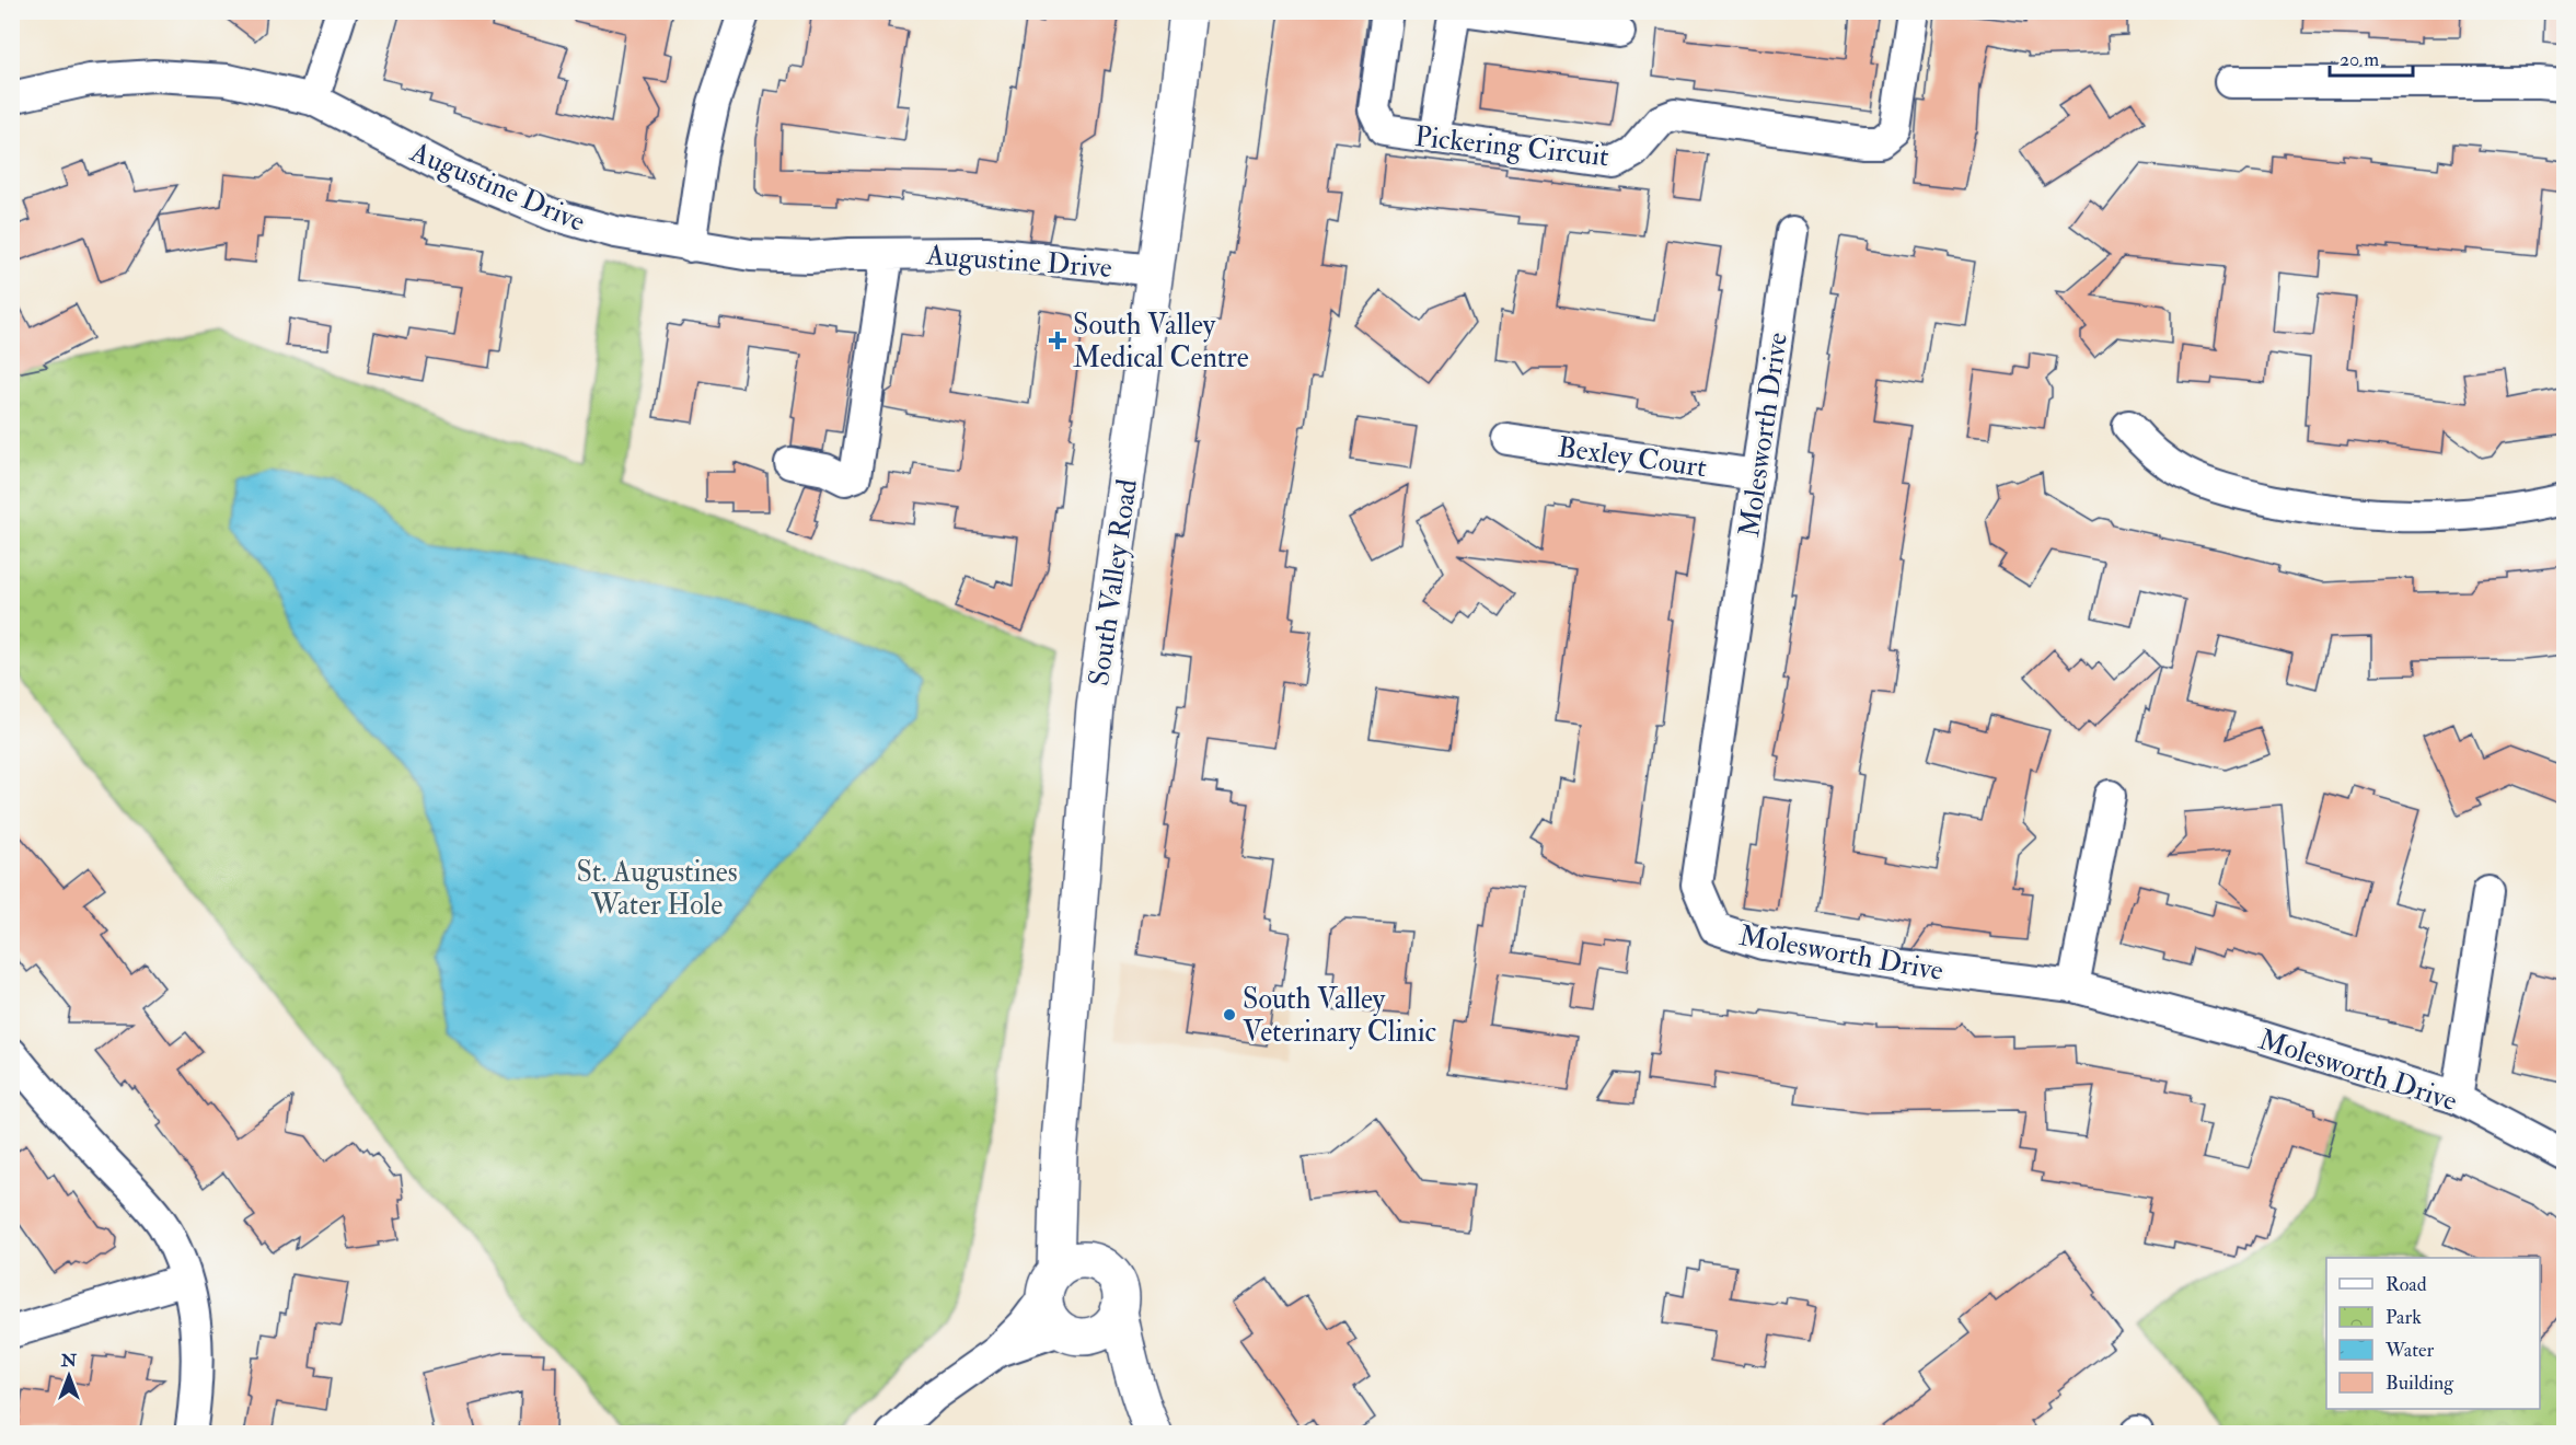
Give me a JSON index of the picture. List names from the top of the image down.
{
  "streets": {
    "main road": ["South Valley Road"],
    "street": [
      "Pickering Circuit",
      "Augustine Drive",
      "Molesworth Drive",
      "Bexley Court"
    ]
  },
  "crossings": [
    ["Augustine Drive", "South Valley Road"],
    ["Molesworth Drive", "Bexley Court"]
  ],
  "parks": ["St. Augustines Water Hole"],
  "places": {
    "health": ["South Valley Medical Centre"],
    "other": ["South Valley Veterinary Clinic"]
  },
  "legend": [
    "Road",
    "Park",
    "Water",
    "Building"
  ],
  "scale_bar": "20 m",
  "north": "top"
}
